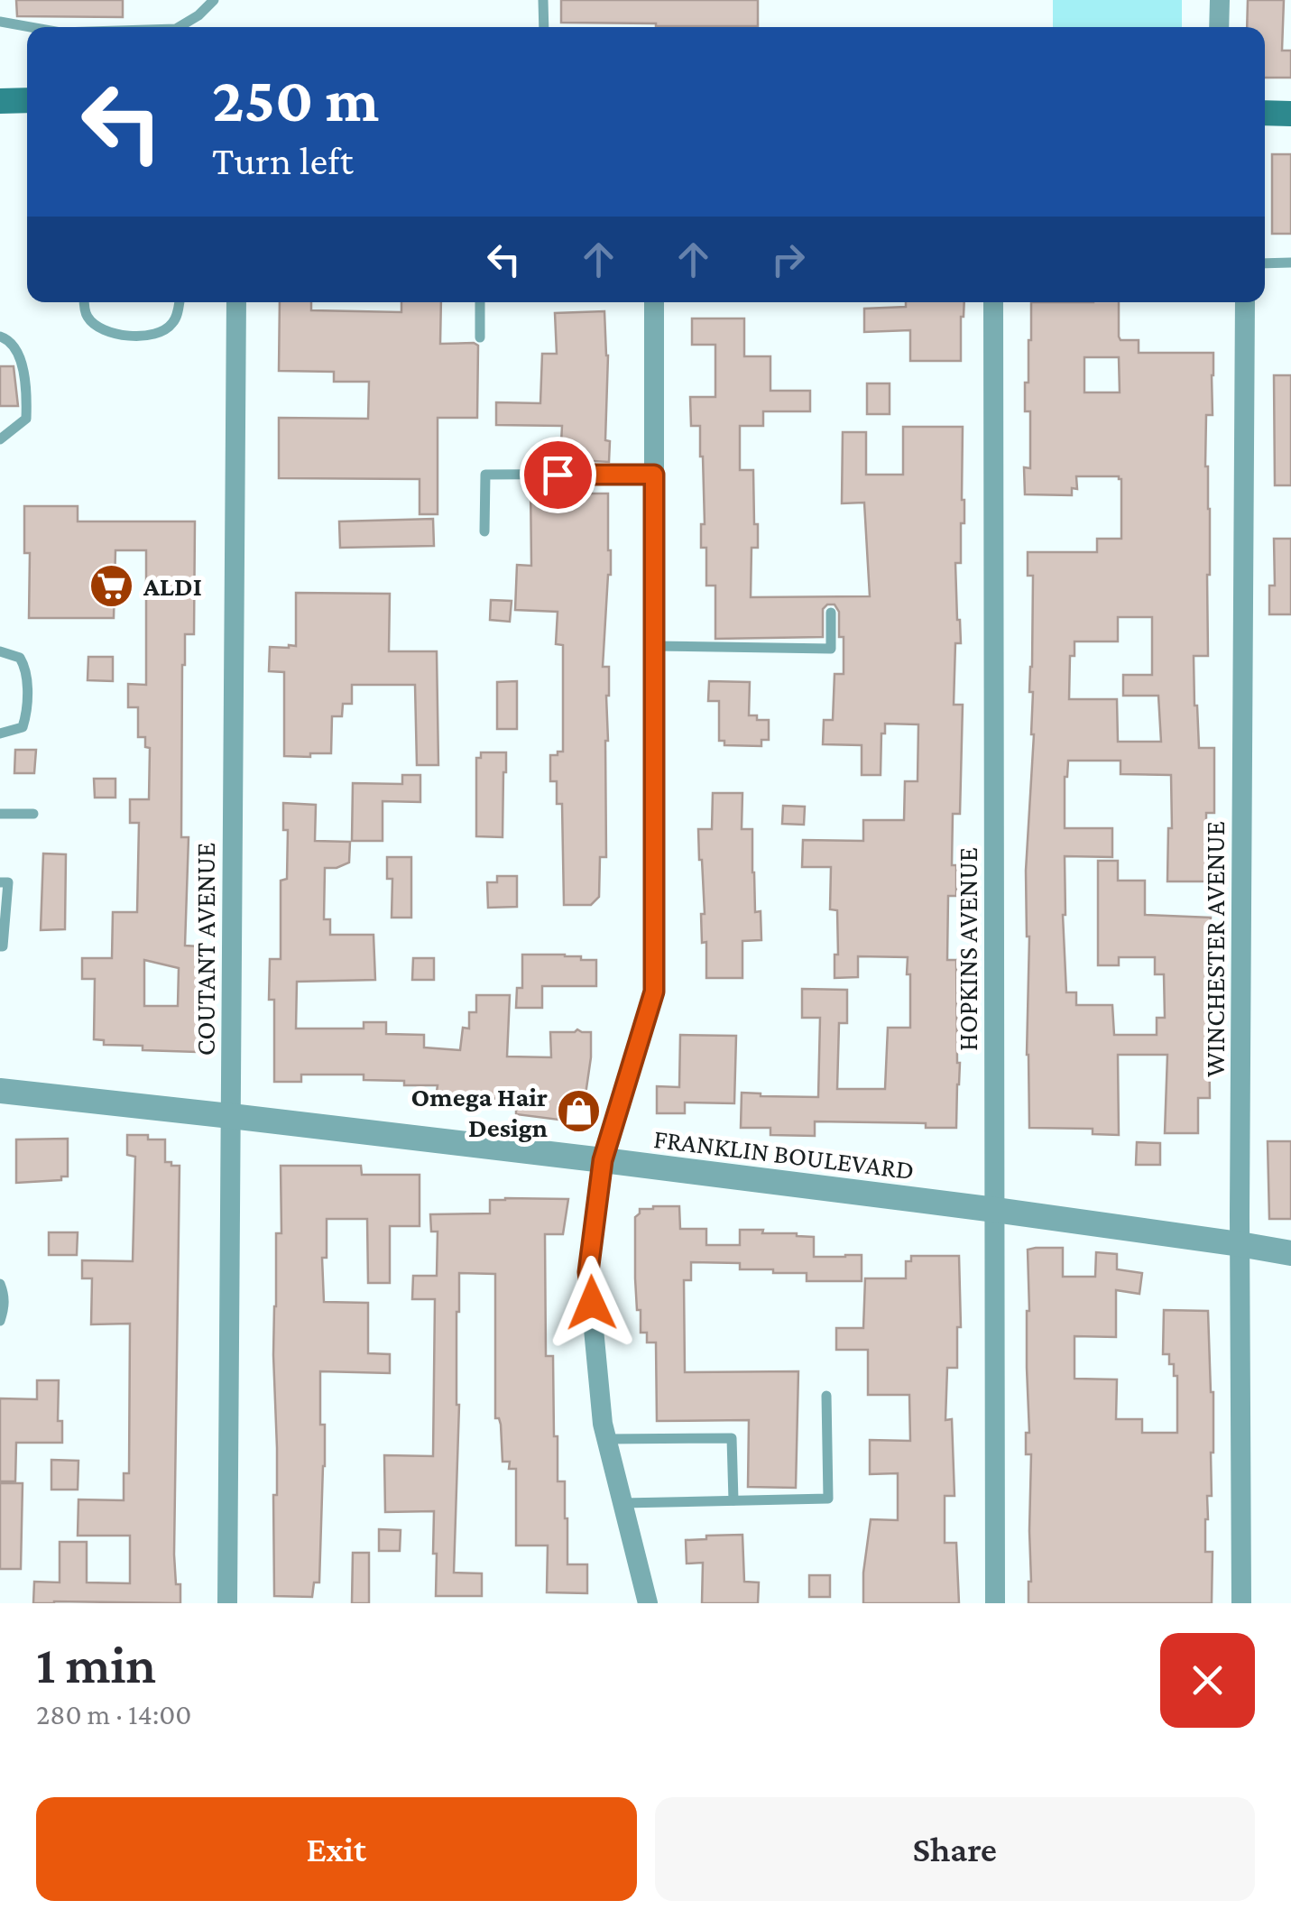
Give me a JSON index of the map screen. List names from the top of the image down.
{
  "streets": {
    "street": [
      "COUTANT AVENUE",
      "HOPKINS AVENUE",
      "WINCHESTER AVENUE",
      "FRANKLIN BOULEVARD"
    ]
  },
  "crossings": [
    ["COUTANT AVENUE", "FRANKLIN BOULEVARD"],
    ["HOPKINS AVENUE", "FRANKLIN BOULEVARD"],
    ["WINCHESTER AVENUE", "FRANKLIN BOULEVARD"]
  ],
  "places": {
    "supermarket": ["ALDI"],
    "shop": ["Omega Hair Design"]
  },
  "page": {
    "turn": ["250 m", "Turn left"],
    "heading": ["1 min", "280 m · 14:00"],
    "buttons": ["Exit", "Share"]
  }
}
